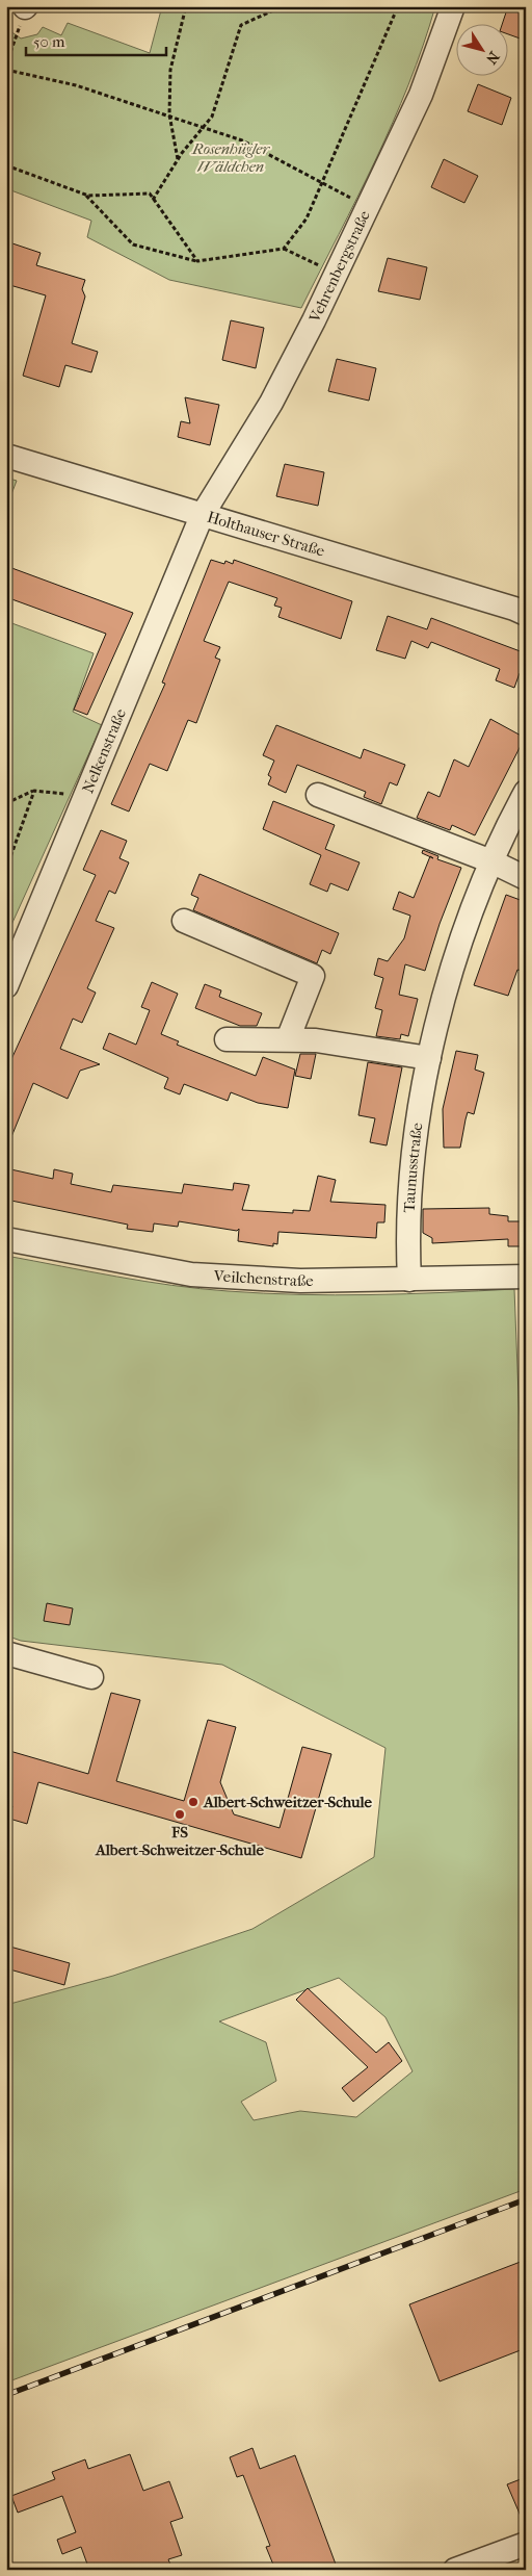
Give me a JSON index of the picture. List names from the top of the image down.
{
  "streets": {
    "street": [
      "Vehrenbergstraße",
      "Holthauser Straße",
      "Nelkenstraße",
      "Taunusstraße",
      "Veilchenstraße"
    ]
  },
  "crossings": [
    ["Vehrenbergstraße", "Holthauser Straße"],
    ["Vehrenbergstraße", "Nelkenstraße"],
    ["Holthauser Straße", "Nelkenstraße"],
    ["Taunusstraße", "Veilchenstraße"]
  ],
  "parks": ["Rosenhügler Wäldchen"],
  "places": ["Albert-Schweitzer-Schule", "FS Albert-Schweitzer-Schule"],
  "scale_bar": "50 m",
  "north": "bottom right"
}
